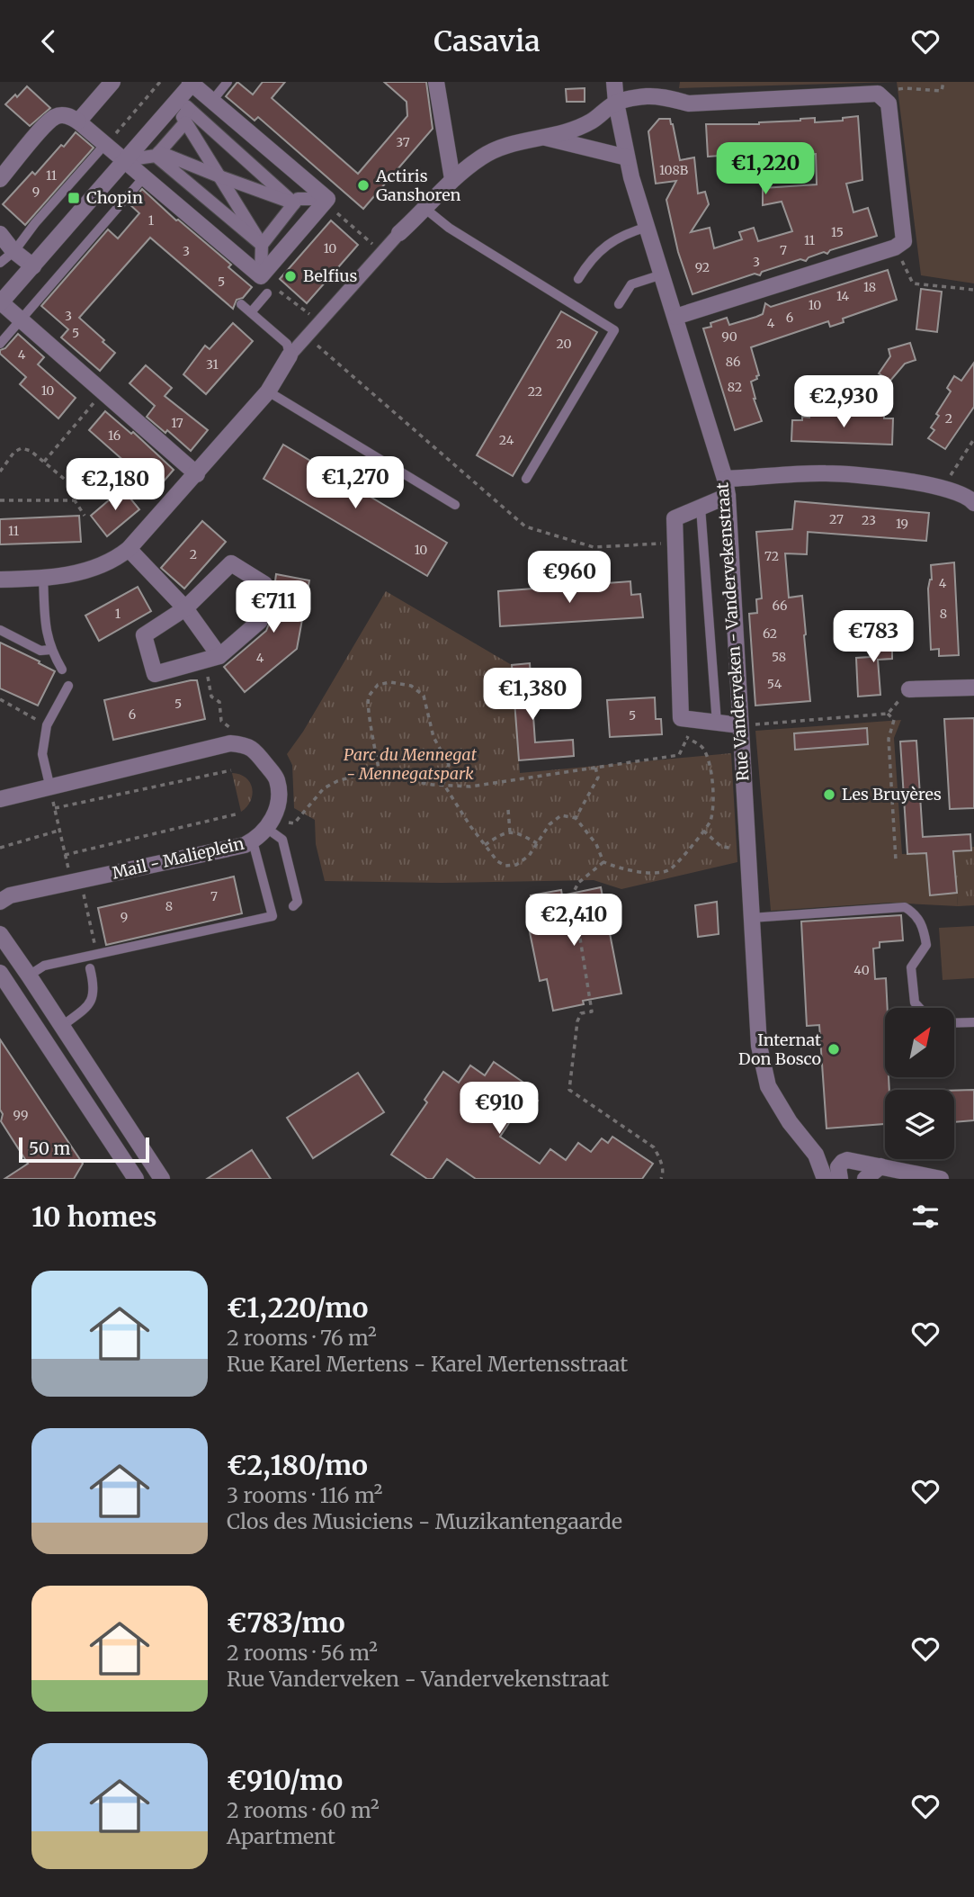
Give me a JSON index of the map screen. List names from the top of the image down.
{
  "streets": {
    "street": ["Rue Vanderveken - Vandervekenstraat", "Mail - Malieplein"]
  },
  "parks": ["Parc du Mennegat - Mennegatspark"],
  "places": {
    "other": [
      "Actiris Ganshoren",
      "Belfius",
      "Les Bruyères",
      "Internat Don Bosco"
    ],
    "transit": ["Chopin"]
  },
  "house_numbers": [
    "37",
    "108B",
    "11",
    "9",
    "1",
    "15",
    "11",
    "10",
    "7",
    "3",
    "3",
    "92",
    "5",
    "18",
    "14",
    "10",
    "3",
    "6",
    "4",
    "5",
    "90",
    "20",
    "4",
    "86",
    "31",
    "82",
    "10",
    "22",
    "2",
    "17",
    "16",
    "24",
    "27",
    "23",
    "19",
    "11",
    "10",
    "2",
    "72",
    "4",
    "66",
    "1",
    "8",
    "62",
    "58",
    "4",
    "54",
    "5",
    "6",
    "5",
    "7",
    "8",
    "9",
    "40",
    "99"
  ],
  "scale_bar": "50 m",
  "north": "top right",
  "page": {
    "header": "Casavia",
    "price": [
      "€1,220",
      "€2,930",
      "€1,270",
      "€2,180",
      "€960",
      "€711",
      "€783",
      "€1,380",
      "€2,410",
      "€910"
    ],
    "scale": "50 m",
    "heading": "10 homes",
    "list": [
      {
        "name": "€1,220/mo",
        "note": "2 rooms · 76 m² · Rue Karel Mertens - Karel Mertensstraat"
      },
      {
        "name": "€2,180/mo",
        "note": "3 rooms · 116 m² · Clos des Musiciens - Muzikantengaarde"
      },
      {
        "name": "€783/mo",
        "note": "2 rooms · 56 m² · Rue Vanderveken - Vandervekenstraat"
      },
      {
        "name": "€910/mo",
        "note": "2 rooms · 60 m² · Apartment"
      }
    ]
  }
}
